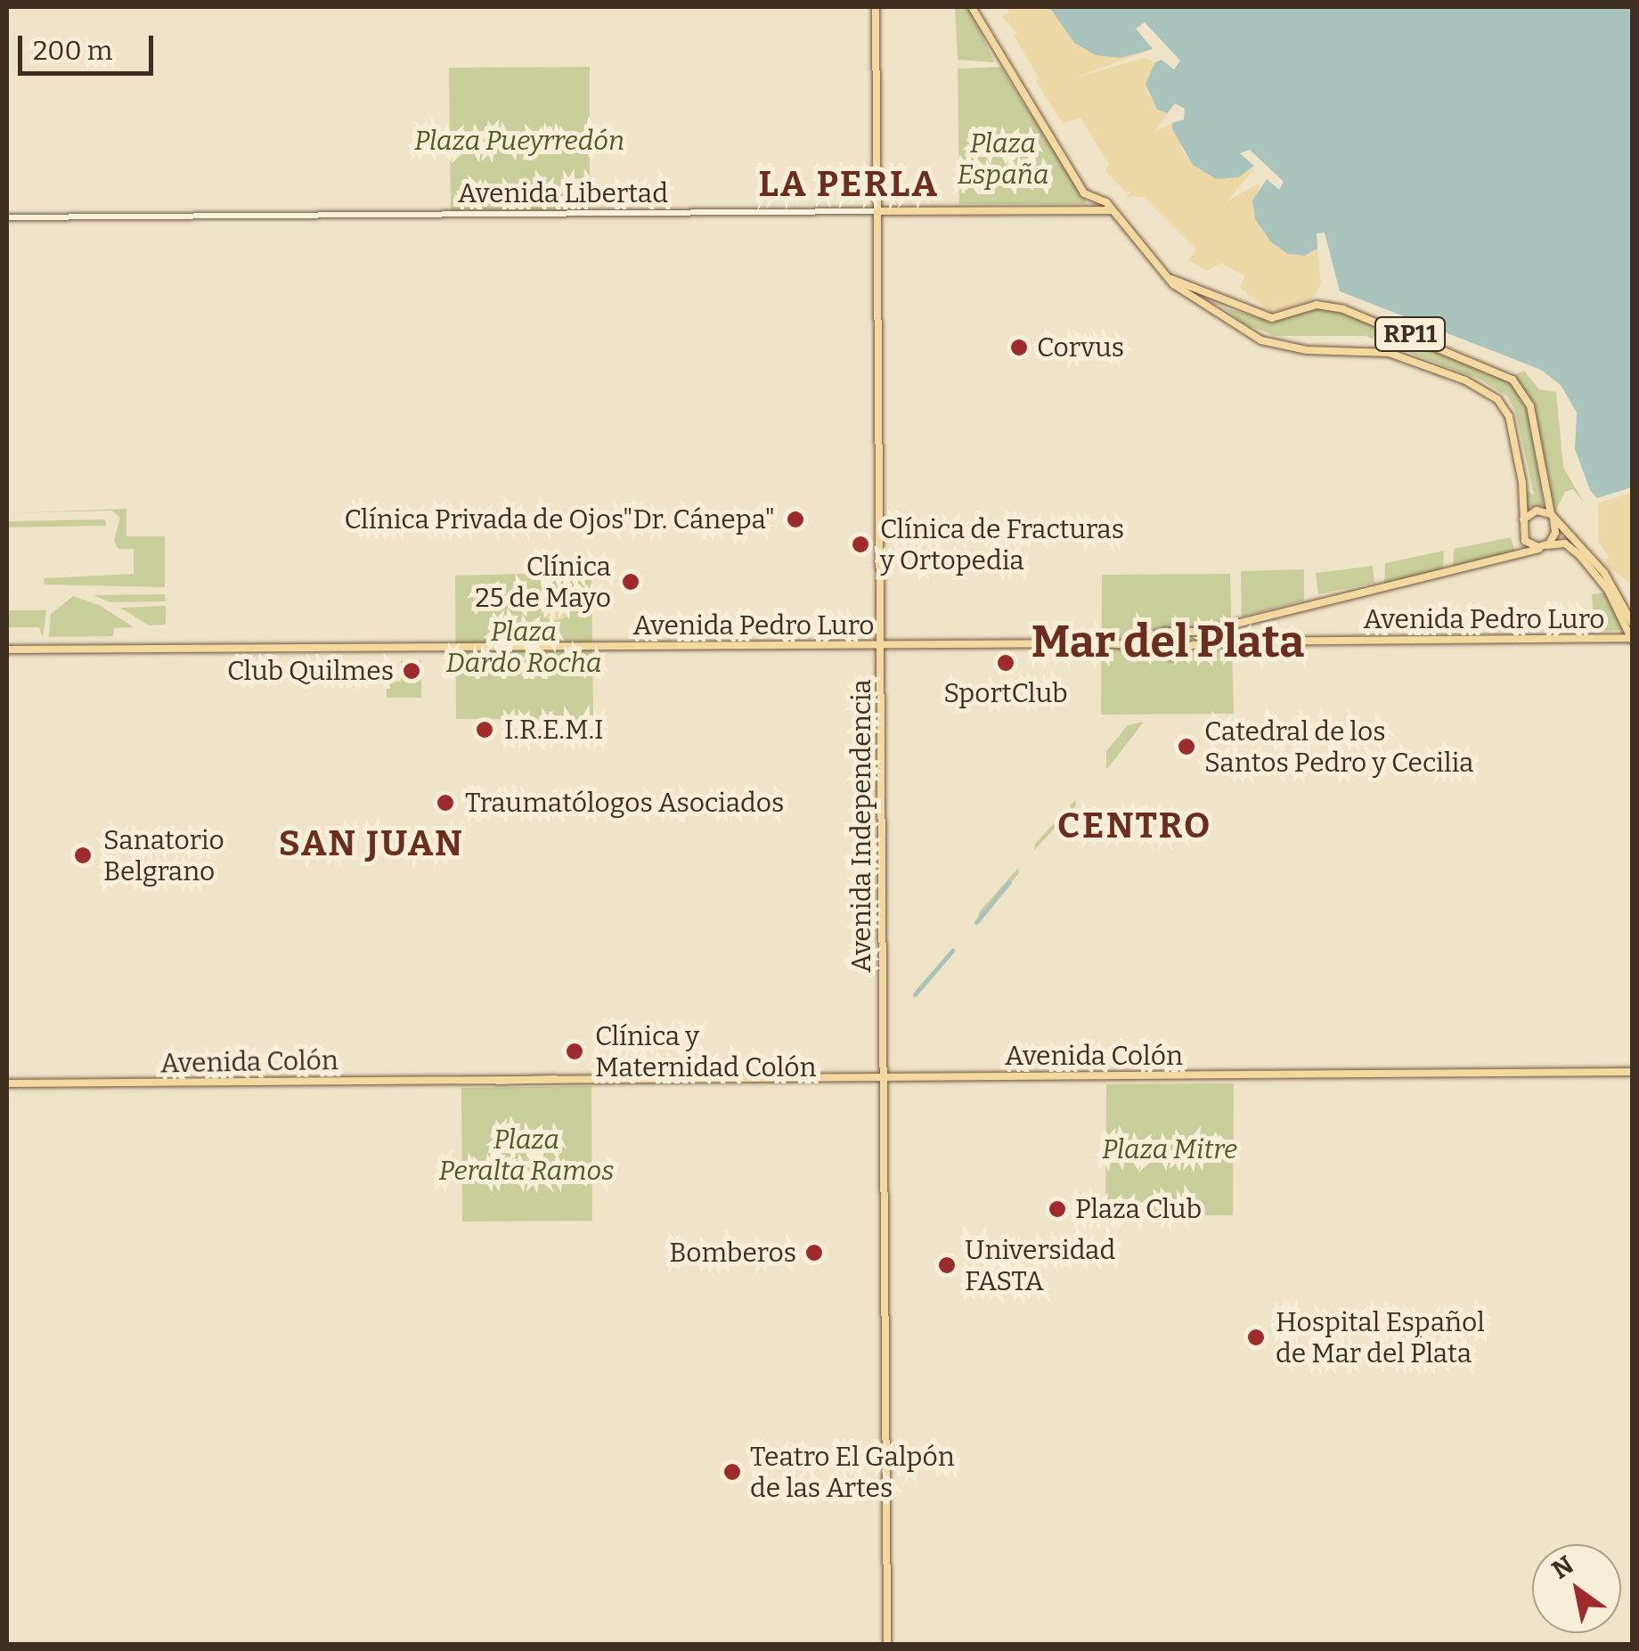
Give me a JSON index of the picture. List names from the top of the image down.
{
  "streets": {
    "main road": [
      "Avenida Libertad",
      "RP11",
      "Avenida Pedro Luro",
      "Avenida Independencia",
      "Avenida Colón"
    ]
  },
  "crossings": [
    ["Avenida Libertad", "RP11"],
    ["Avenida Libertad", "Avenida Independencia"],
    ["Avenida Pedro Luro", "Avenida Independencia"],
    ["Avenida Independencia", "Avenida Colón"]
  ],
  "districts": [
    "LA PERLA",
    "Mar del Plata",
    "CENTRO",
    "SAN JUAN"
  ],
  "parks": [
    "Plaza Pueyrredón",
    "Plaza España",
    "Plaza Dardo Rocha",
    "Plaza Peralta Ramos",
    "Plaza Mitre"
  ],
  "places": [
    "Corvus",
    "Clínica Privada de Ojos\"Dr. Cánepa\"",
    "Clínica de Fracturas y Ortopedia",
    "Clínica 25 de Mayo",
    "SportClub",
    "Club Quilmes",
    "I.R.E.M.I",
    "Catedral de los Santos Pedro y Cecilia",
    "Traumatólogos Asociados",
    "Sanatorio Belgrano",
    "Clínica y Maternidad Colón",
    "Plaza Club",
    "Bomberos",
    "Universidad FASTA",
    "Hospital Español de Mar del Plata",
    "Teatro El Galpón de las Artes"
  ],
  "scale_bar": "200 m",
  "north": "top left"
}
